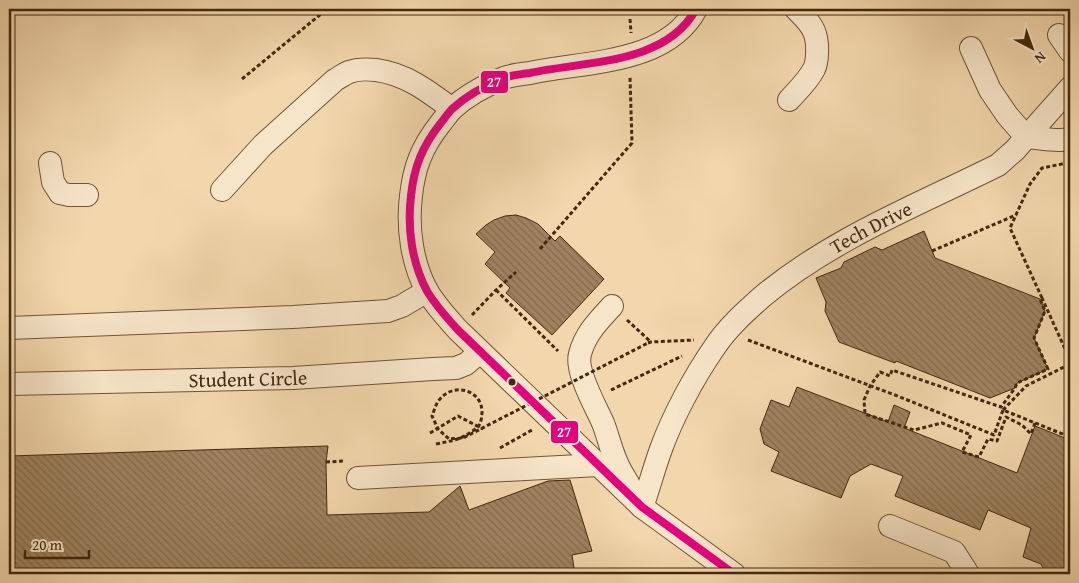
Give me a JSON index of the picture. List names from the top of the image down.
{
  "streets": {
    "street": ["Tech Drive", "Student Circle"]
  },
  "lines": ["transit line 27"],
  "scale_bar": "20 m",
  "north": "bottom right"
}
